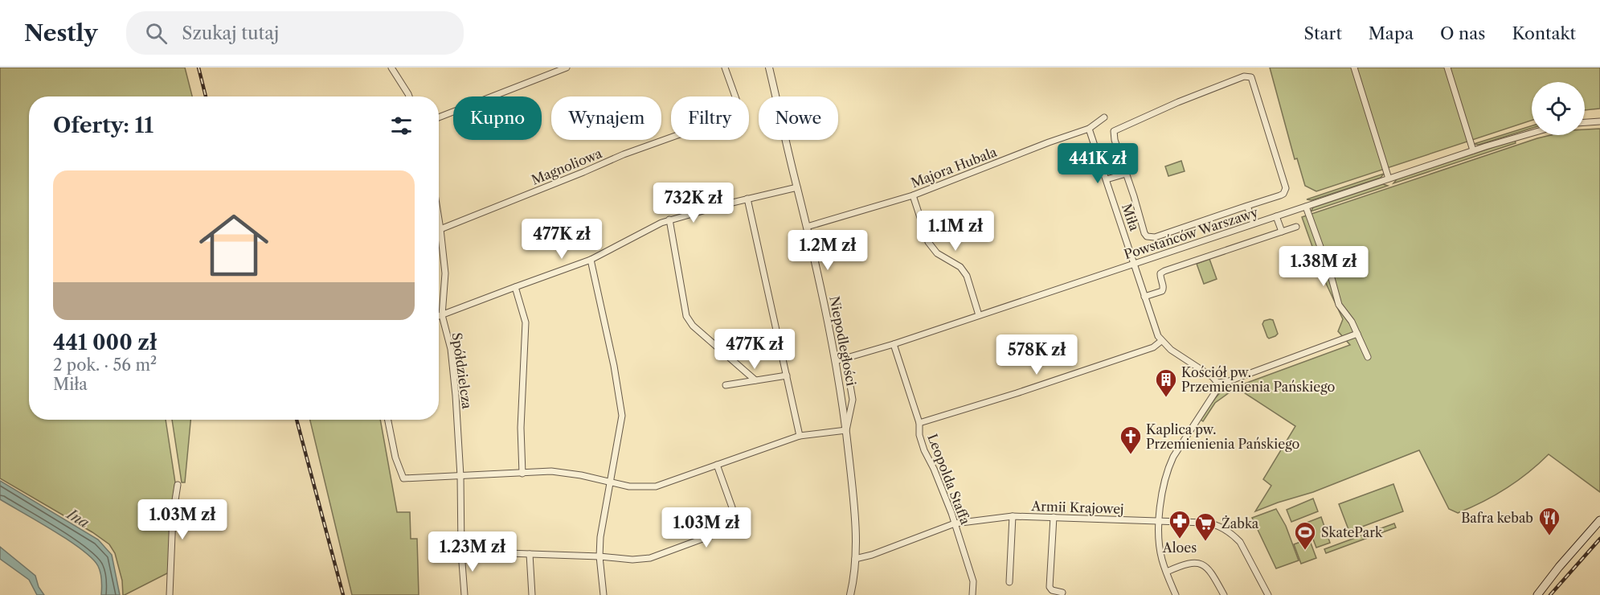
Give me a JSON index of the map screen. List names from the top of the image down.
{
  "streets": {
    "street": [
      "Magnoliowa",
      "Majora Hubala",
      "Miła",
      "Powstańców Warszawy",
      "Niepodległości",
      "Spółdzielcza",
      "Leopolda Staffa",
      "Armii Krajowej"
    ]
  },
  "crossings": [
    ["Magnoliowa", "Spółdzielcza"],
    ["Majora Hubala", "Miła"],
    ["Majora Hubala", "Niepodległości"],
    ["Miła", "Powstańców Warszawy"],
    ["Powstańców Warszawy", "Niepodległości"],
    ["Powstańców Warszawy", "Leopolda Staffa"],
    ["Niepodległości", "Armii Krajowej"],
    ["Leopolda Staffa", "Armii Krajowej"]
  ],
  "water": ["Ina"],
  "places": {
    "building": ["Kościół pw. Przemienienia Pańskiego"],
    "church": ["Kaplica pw. Przemienienia Pańskiego"],
    "restaurant": ["Bafra kebab"],
    "pharmacy": ["Aloes"],
    "supermarket": ["Żabka"],
    "sports": ["SkatePark"]
  },
  "page": {
    "header": "Nestly",
    "search": "Szukaj tutaj",
    "nav": [
      "Start",
      "Mapa",
      "O nas",
      "Kontakt"
    ],
    "chip": [
      "Kupno",
      "Wynajem",
      "Filtry",
      "Nowe"
    ],
    "heading": "Oferty: 11",
    "price": [
      "441K zł",
      "732K zł",
      "1.1M zł",
      "477K zł",
      "1.2M zł",
      "1.38M zł",
      "477K zł",
      "578K zł",
      "1.03M zł",
      "1.03M zł",
      "1.23M zł"
    ],
    "list": [
      {
        "name": "441 000 zł",
        "note": "2 pok. · 56 m² · Miła"
      }
    ]
  }
}
